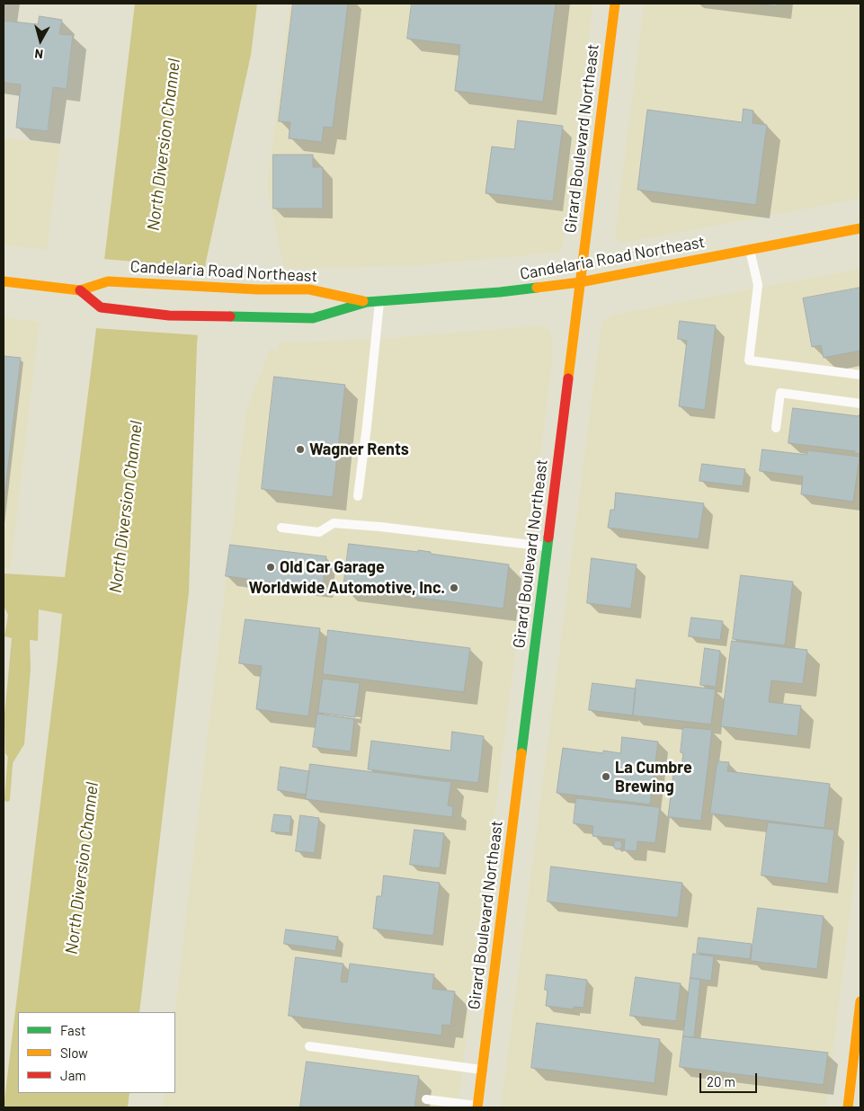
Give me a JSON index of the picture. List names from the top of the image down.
{
  "streets": {
    "street": ["Girard Boulevard Northeast", "Candelaria Road Northeast"]
  },
  "crossings": [
    ["Girard Boulevard Northeast", "Candelaria Road Northeast"]
  ],
  "water": ["North Diversion Channel"],
  "places": [
    "Wagner Rents",
    "Old Car Garage",
    "Worldwide Automotive, Inc.",
    "La Cumbre Brewing"
  ],
  "legend": ["Fast", "Slow", "Jam"],
  "scale_bar": "20 m",
  "north": "bottom"
}
